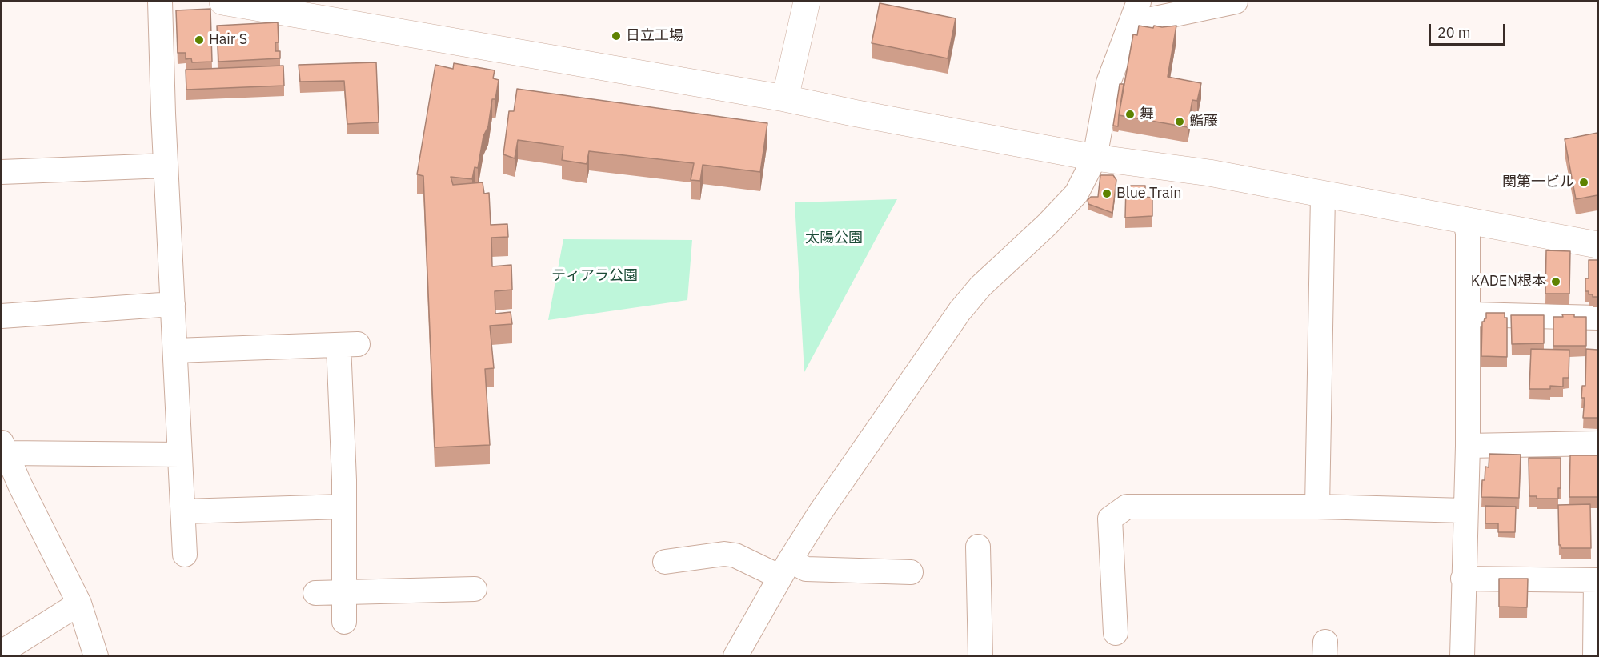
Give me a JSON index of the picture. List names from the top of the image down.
{
  "parks": ["太陽公園", "ティアラ公園"],
  "places": [
    "日立工場",
    "Hair S",
    "舞",
    "鮨藤",
    "関第一ビル",
    "Blue Train",
    "KADEN根本"
  ],
  "scale_bar": "20 m"
}
